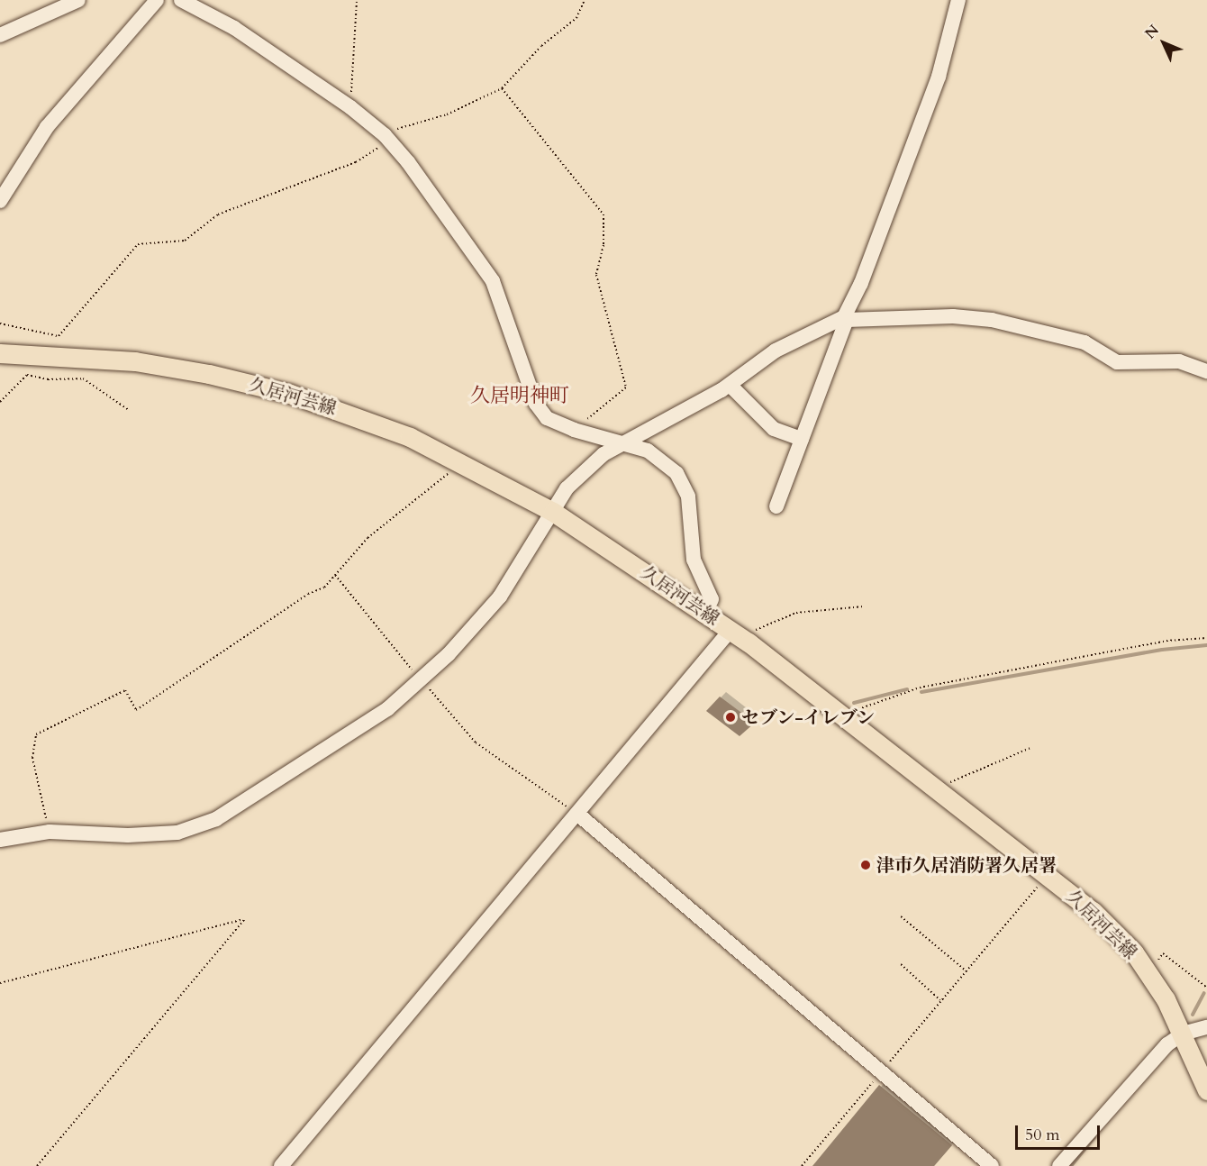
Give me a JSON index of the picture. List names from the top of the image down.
{
  "streets": {
    "main road": ["久居河芸線"]
  },
  "districts": ["久居明神町"],
  "places": ["セブン-イレブン", "津市久居消防署久居署"],
  "scale_bar": "50 m",
  "north": "top left"
}
